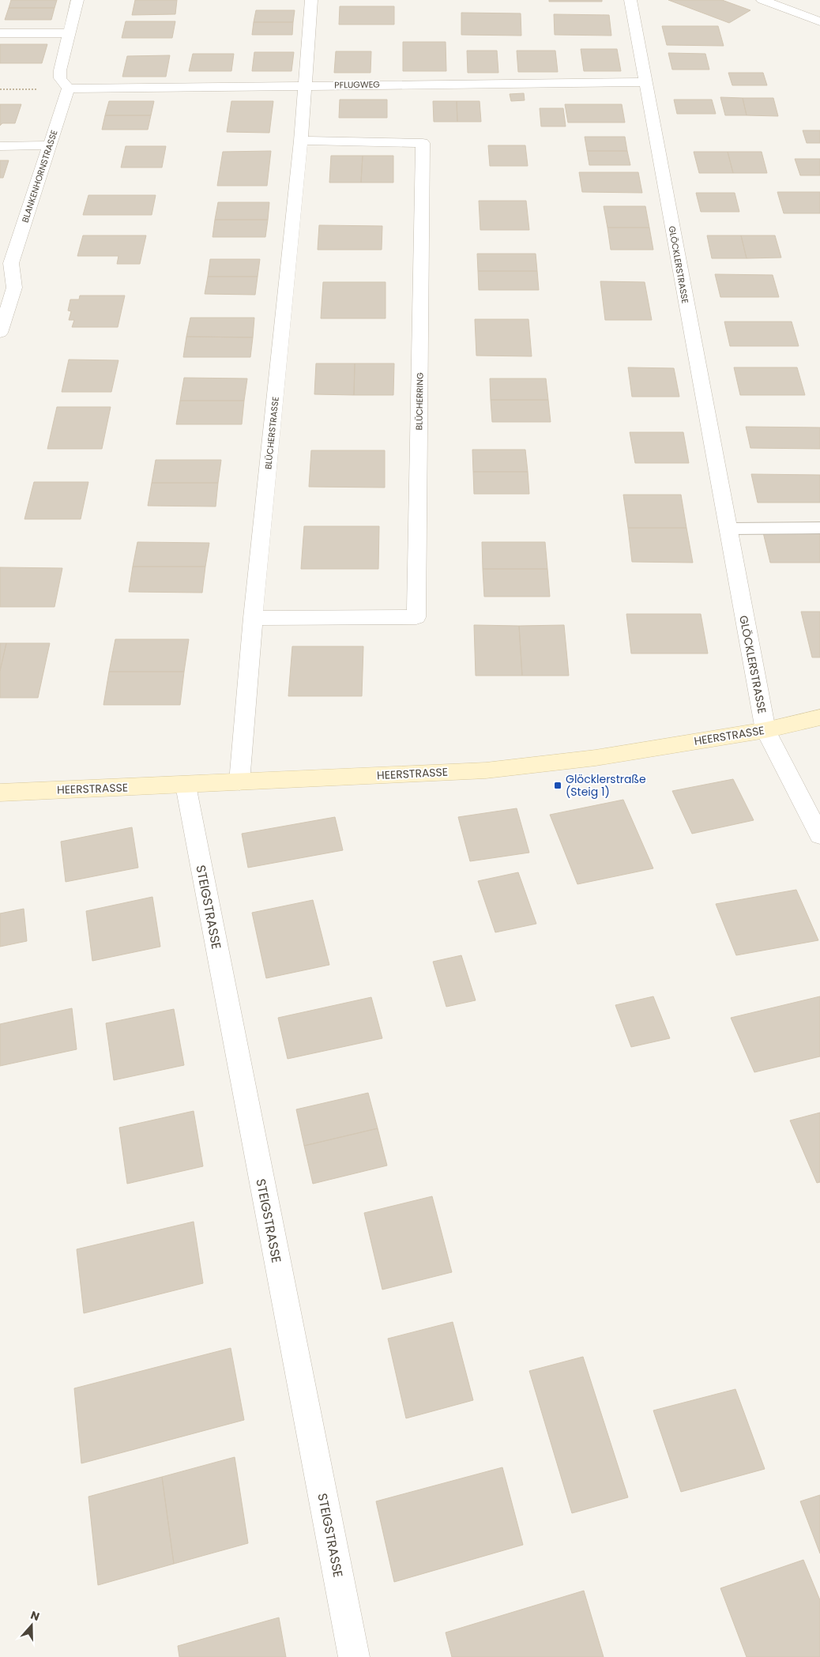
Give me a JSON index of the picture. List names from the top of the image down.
{
  "streets": {
    "street": [
      "PFLUGWEG",
      "BLANKENHORNSTRASSE",
      "GLÖCKLERSTRASSE",
      "BLÜCHERRING",
      "BLÜCHERSTRASSE",
      "HEERSTRASSE",
      "STEIGSTRASSE"
    ]
  },
  "crossings": [
    ["PFLUGWEG", "BLANKENHORNSTRASSE"],
    ["PFLUGWEG", "GLÖCKLERSTRASSE"],
    ["PFLUGWEG", "BLÜCHERSTRASSE"],
    ["GLÖCKLERSTRASSE", "HEERSTRASSE"],
    ["BLÜCHERRING", "BLÜCHERSTRASSE"],
    ["BLÜCHERSTRASSE", "HEERSTRASSE"],
    ["HEERSTRASSE", "STEIGSTRASSE"]
  ],
  "places": {
    "transit": ["Glöcklerstraße (Steig 1)"]
  },
  "north": "top"
}
